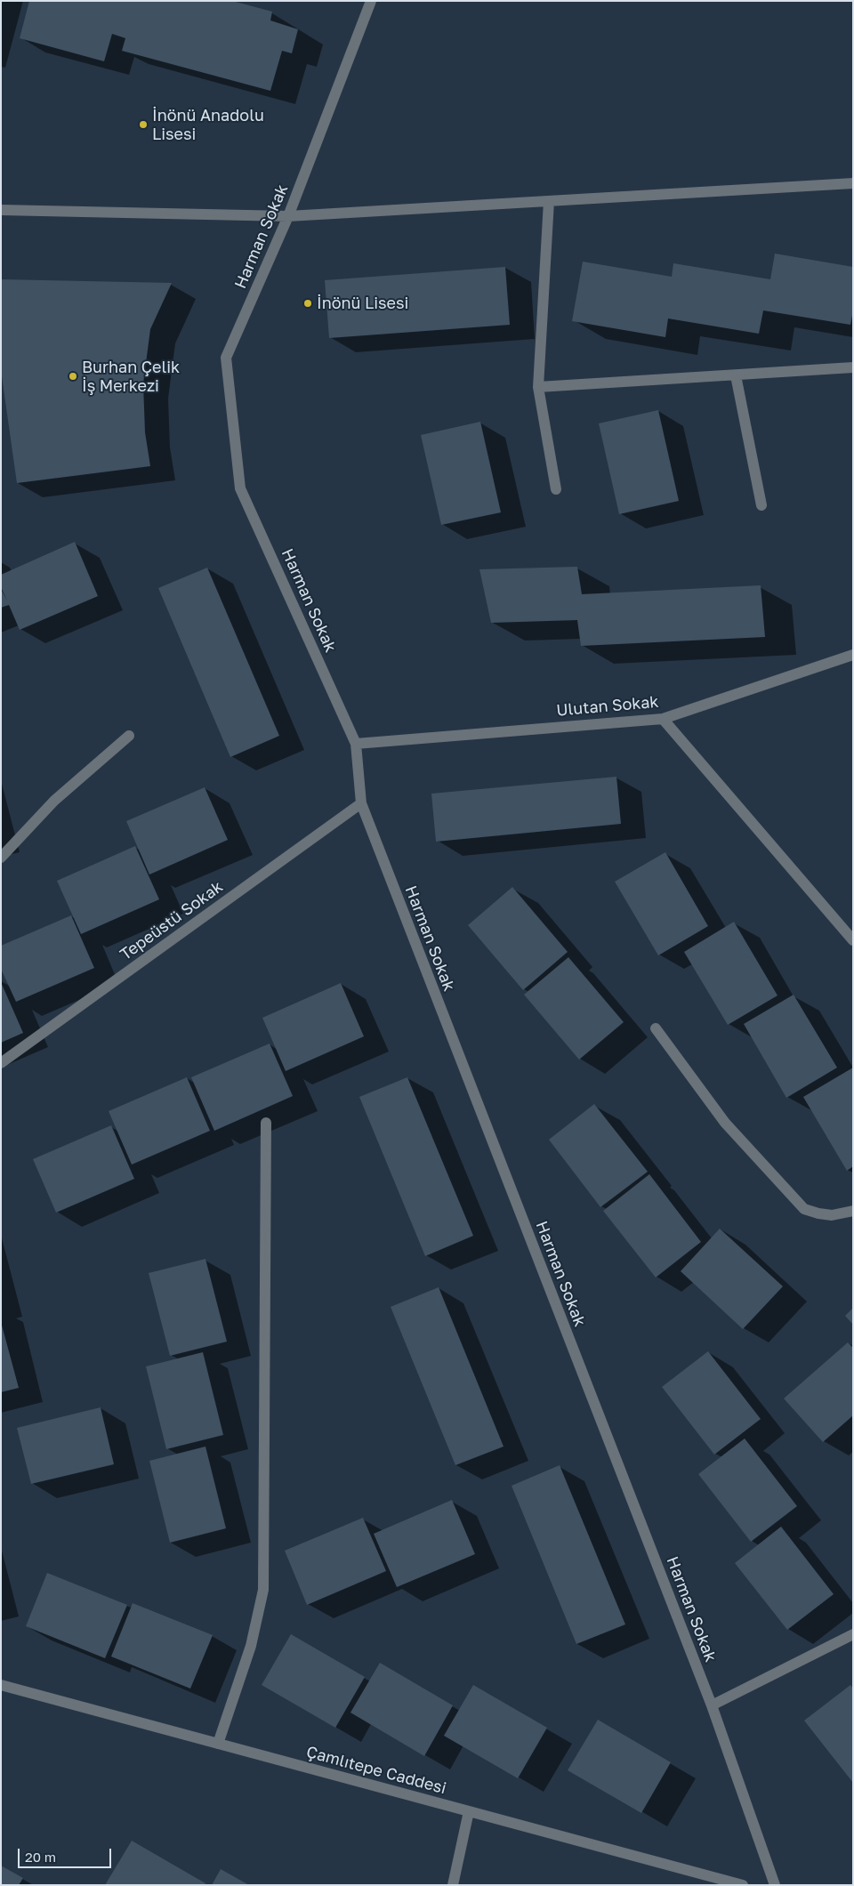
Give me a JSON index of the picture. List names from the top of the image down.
{
  "streets": {
    "street": [
      "Harman Sokak",
      "Ulutan Sokak",
      "Tepeüstü Sokak",
      "Çamlıtepe Caddesi"
    ]
  },
  "crossings": [
    ["Harman Sokak", "Ulutan Sokak"],
    ["Harman Sokak", "Tepeüstü Sokak"]
  ],
  "places": ["İnönü Anadolu Lisesi", "İnönü Lisesi", "Burhan Çelik İş Merkezi"],
  "scale_bar": "20 m"
}
